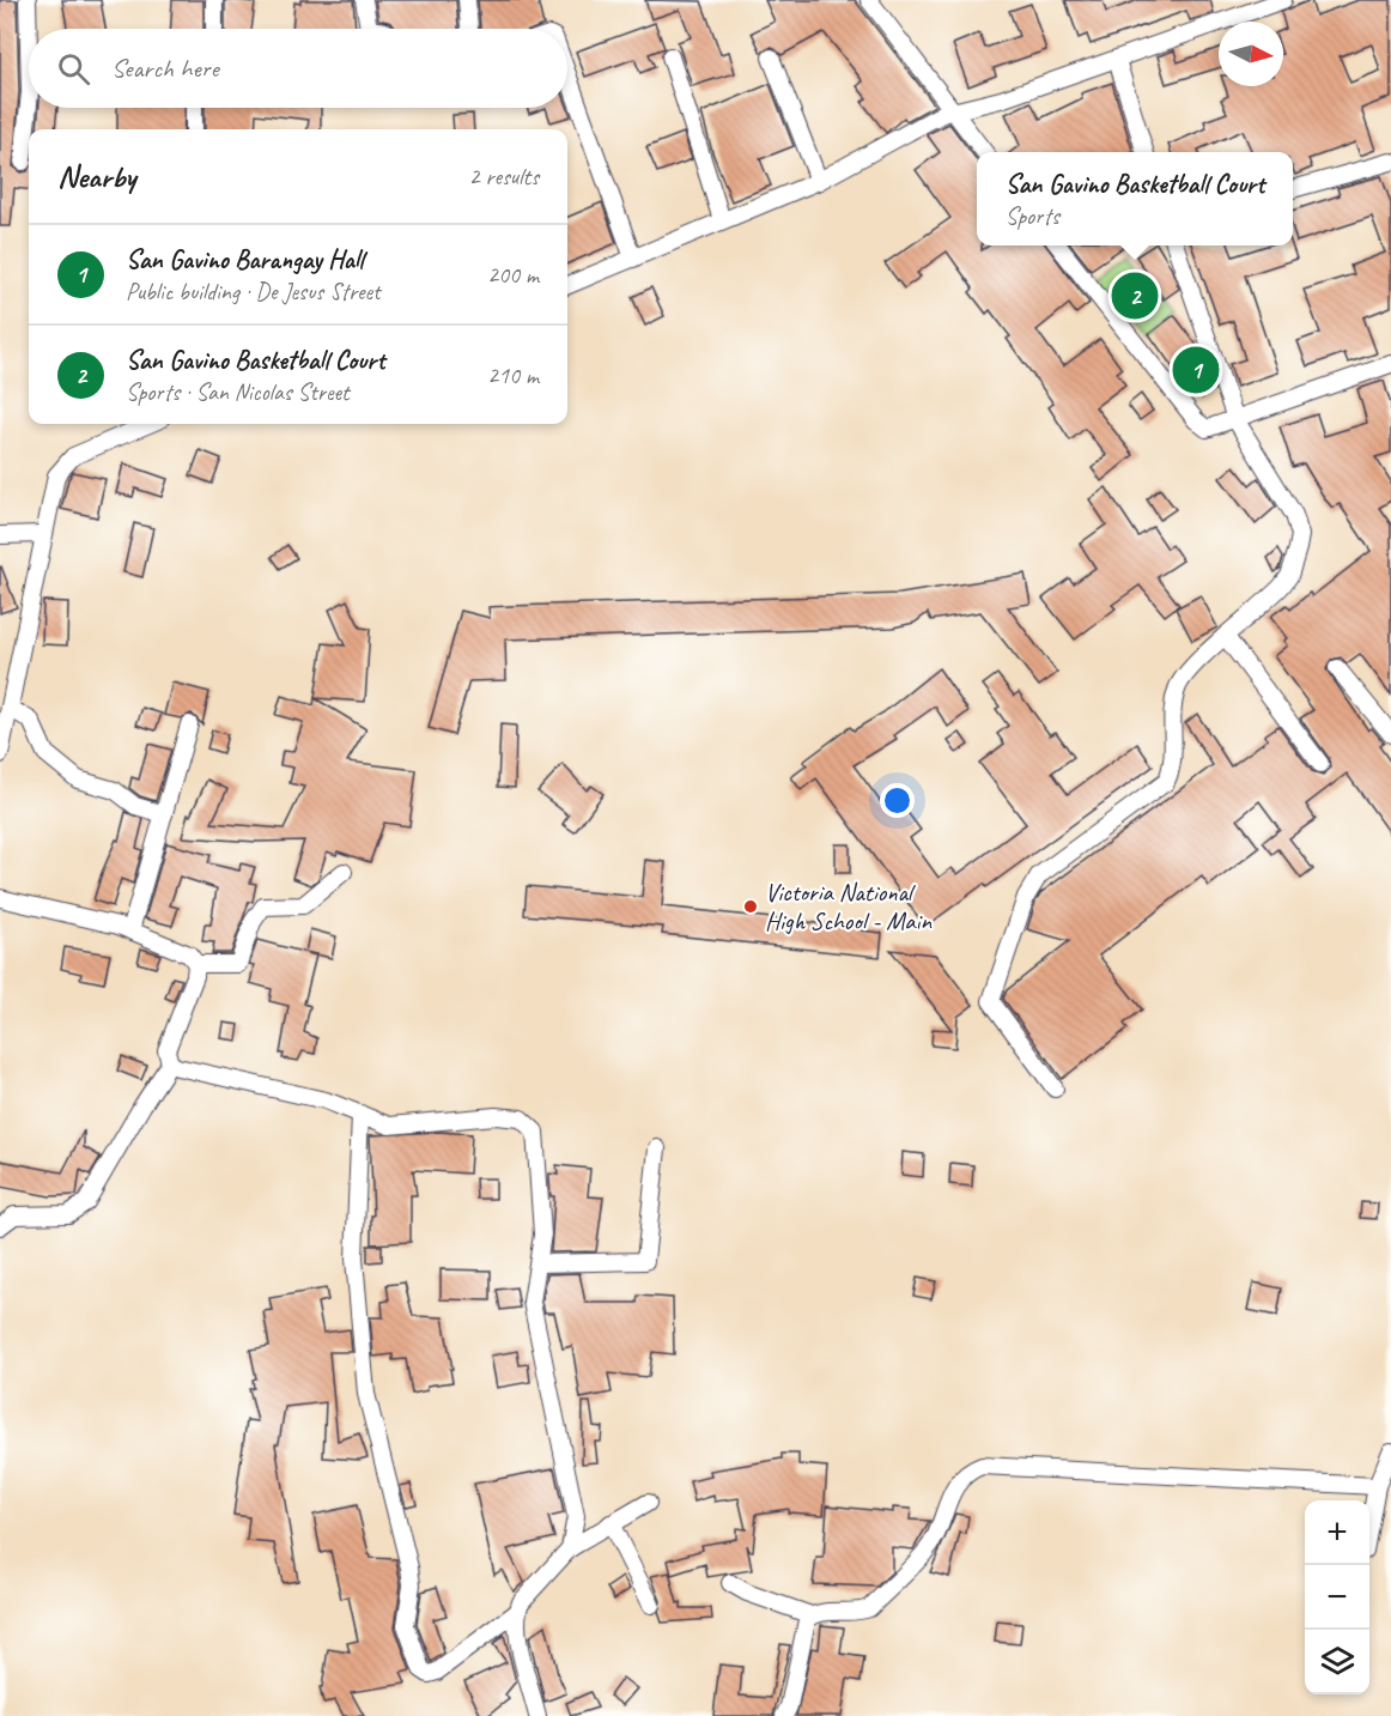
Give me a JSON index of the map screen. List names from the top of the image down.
{
  "places": ["Victoria National High School - Main"],
  "north": "right",
  "page": {
    "search": "Search here",
    "heading": ["Nearby", "2 results"],
    "popup": ["San Gavino Basketball Court", "Sports"],
    "list": [
      {
        "mark": "1",
        "name": "San Gavino Barangay Hall",
        "note": "Public building · De Jesus Street",
        "value": "200 m"
      },
      {
        "mark": "2",
        "name": "San Gavino Basketball Court",
        "note": "Sports · San Nicolas Street",
        "value": "210 m"
      }
    ],
    "pins": ["2", "1"],
    "map_buttons": ["+", "−"]
  }
}
